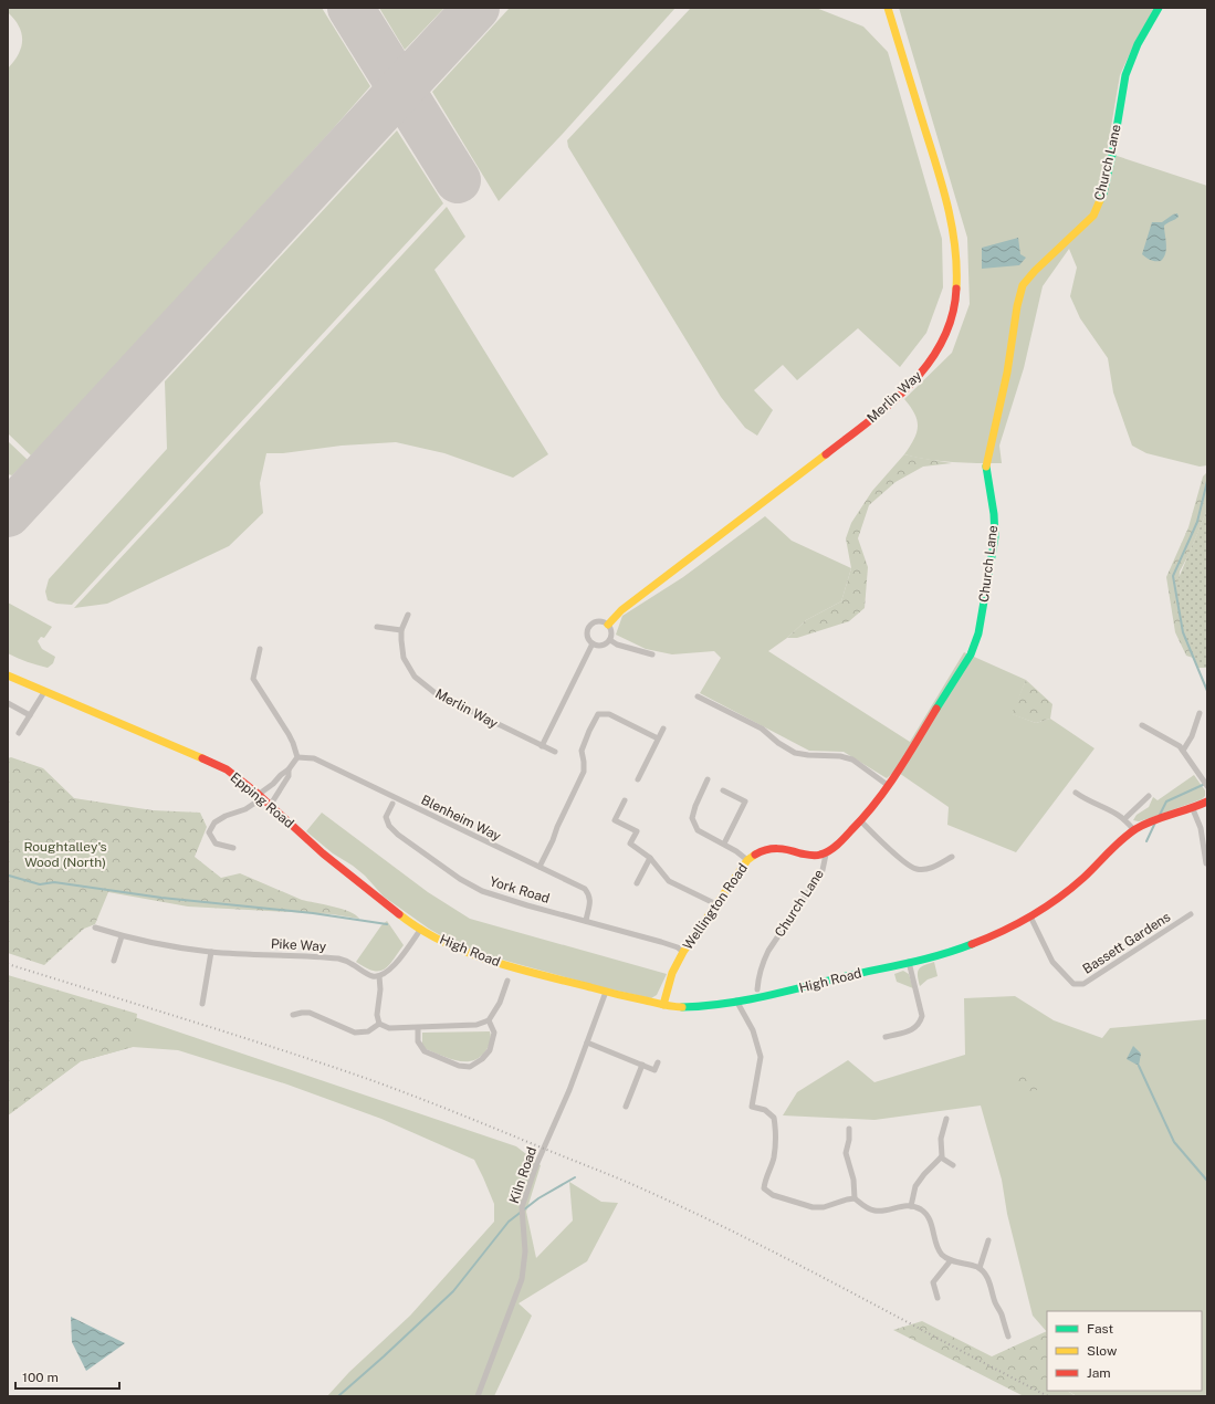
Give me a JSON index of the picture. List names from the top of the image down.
{
  "streets": {
    "street": [
      "Church Lane",
      "Merlin Way",
      "Epping Road",
      "Blenheim Way",
      "York Road",
      "Wellington Road",
      "Bassett Gardens",
      "Pike Way",
      "High Road",
      "Kiln Road"
    ]
  },
  "crossings": [
    ["Church Lane", "Wellington Road"],
    ["Epping Road", "High Road"],
    ["Blenheim Way", "York Road"],
    ["York Road", "Wellington Road"],
    ["Wellington Road", "High Road"],
    ["Bassett Gardens", "High Road"],
    ["High Road", "Kiln Road"]
  ],
  "parks": ["Roughtalley's Wood (North)"],
  "legend": ["Fast", "Slow", "Jam"],
  "scale_bar": "100 m"
}
